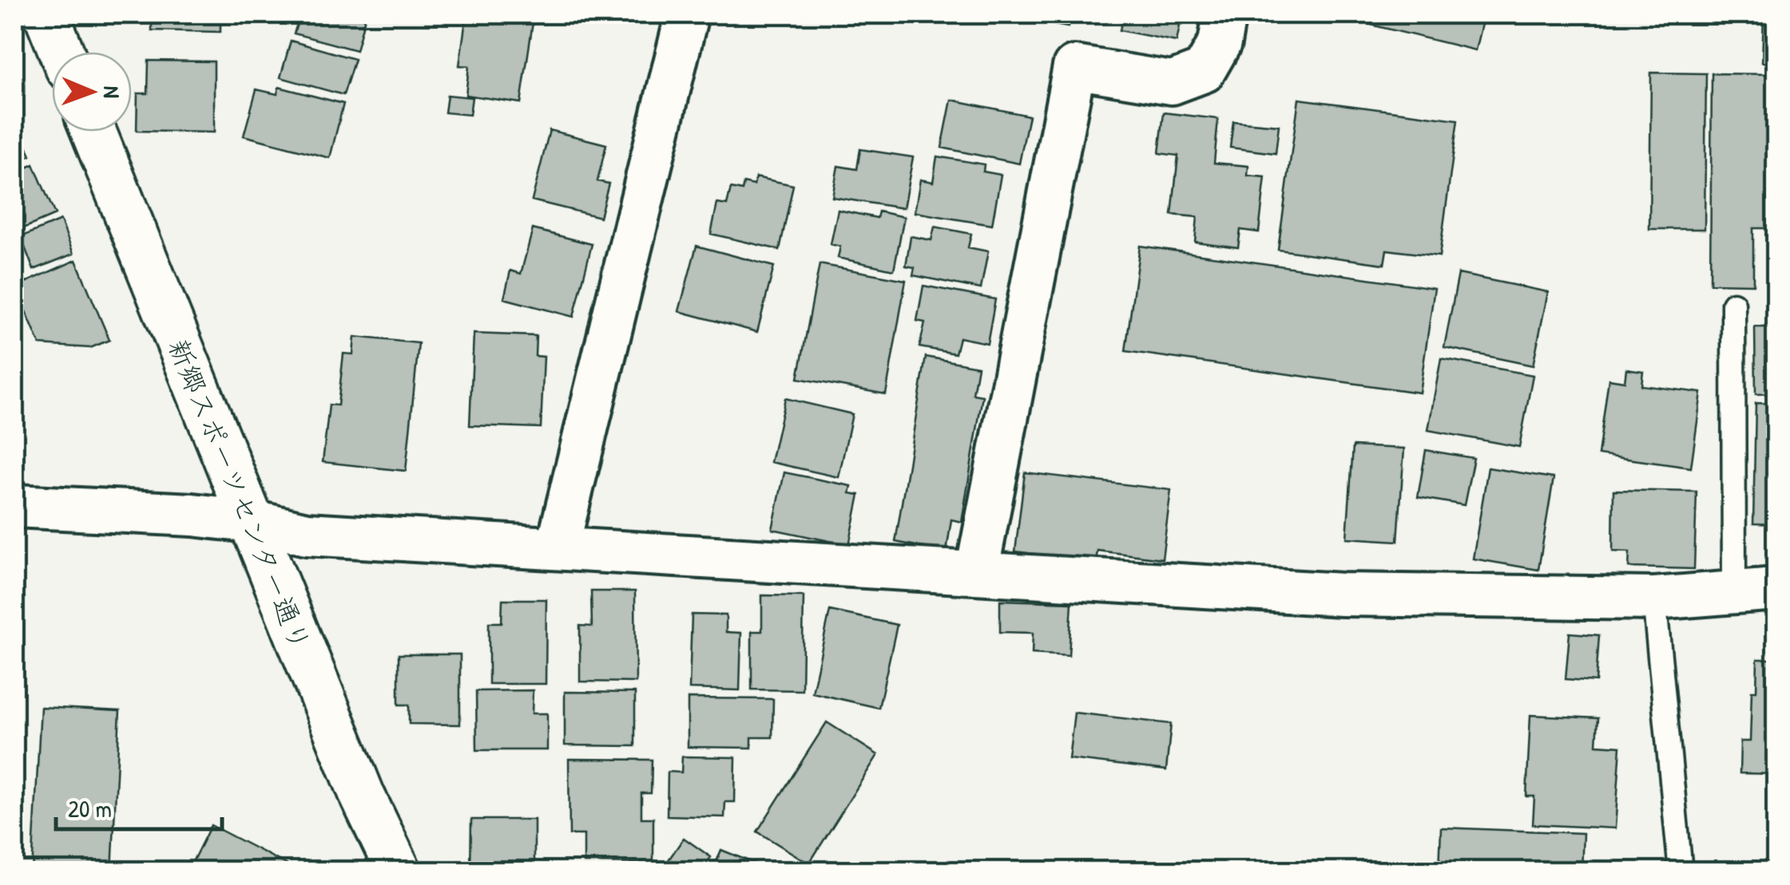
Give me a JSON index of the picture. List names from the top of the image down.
{
  "streets": {
    "street": ["新郷スポーツセンター通り"]
  },
  "scale_bar": "20 m",
  "north": "right"
}
